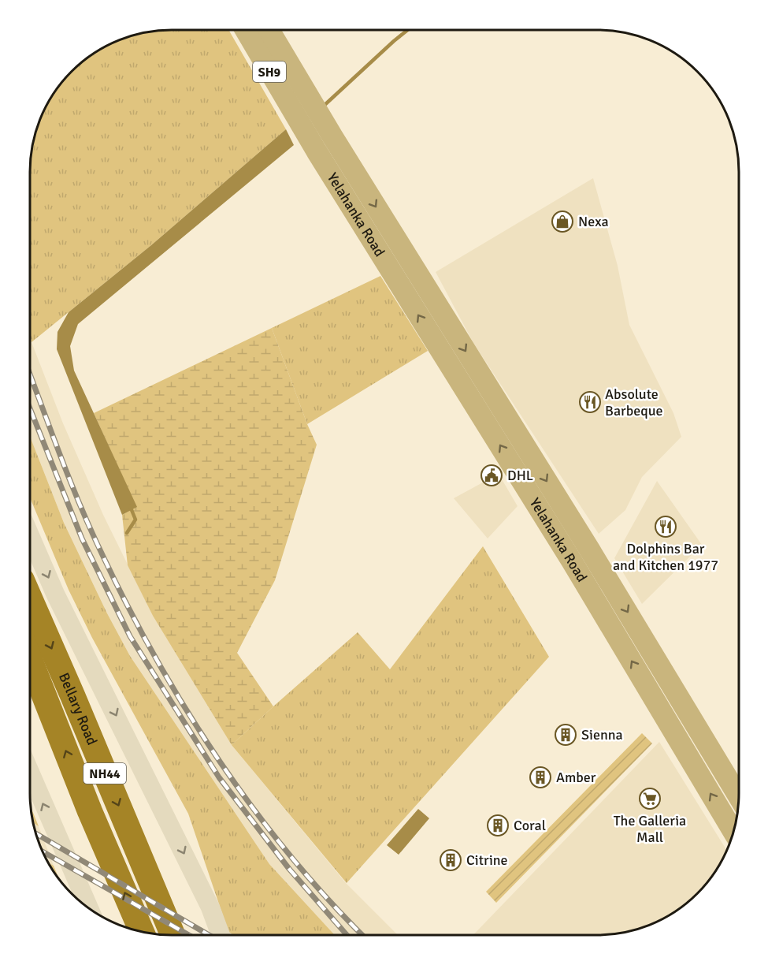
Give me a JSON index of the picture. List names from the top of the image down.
{
  "streets": {
    "highway": ["Bellary Road", "NH44"],
    "main road": ["SH9", "Yelahanka Road"]
  },
  "crossings": [
    ["SH9", "Yelahanka Road"]
  ],
  "places": {
    "shop": ["Nexa"],
    "restaurant": ["Absolute Barbeque", "Dolphins Bar and Kitchen 1977"],
    "public building": ["DHL"],
    "building": [
      "Sienna",
      "Amber",
      "Coral",
      "Citrine"
    ],
    "supermarket": ["The Galleria Mall"]
  }
}
